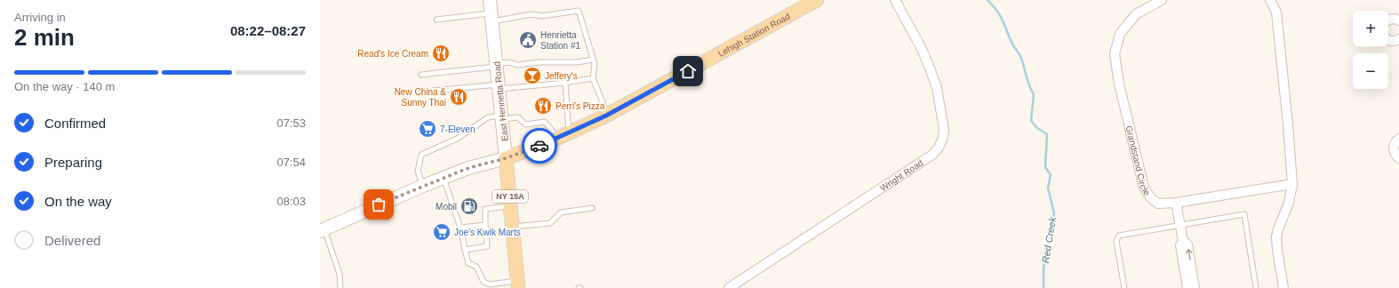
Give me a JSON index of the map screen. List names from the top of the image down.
{
  "streets": {
    "main road": ["Lehigh Station Road", "East Henrietta Road", "NY 15A"],
    "street": ["Grandstand Circle", "Wright Road"]
  },
  "crossings": [
    ["Lehigh Station Road", "East Henrietta Road"]
  ],
  "water": ["Red Creek"],
  "places": {
    "public building": ["Henrietta Station #1"],
    "restaurant": ["Read's Ice Cream", "New China & Sunny Thai", "Perri's Pizza"],
    "bar": ["Jeffery's"],
    "supermarket": ["7-Eleven", "Joe's Kwik Marts"],
    "fuel station": ["Mobil"]
  },
  "page": {
    "heading": ["2 min", "Arriving in", "08:22–08:27"],
    "map_buttons": ["+", "−"],
    "bar": "On the way · 140 m",
    "list": [
      ["Confirmed", "07:53"],
      ["Preparing", "07:54"],
      ["On the way", "08:03"],
      "Delivered"
    ]
  }
}
